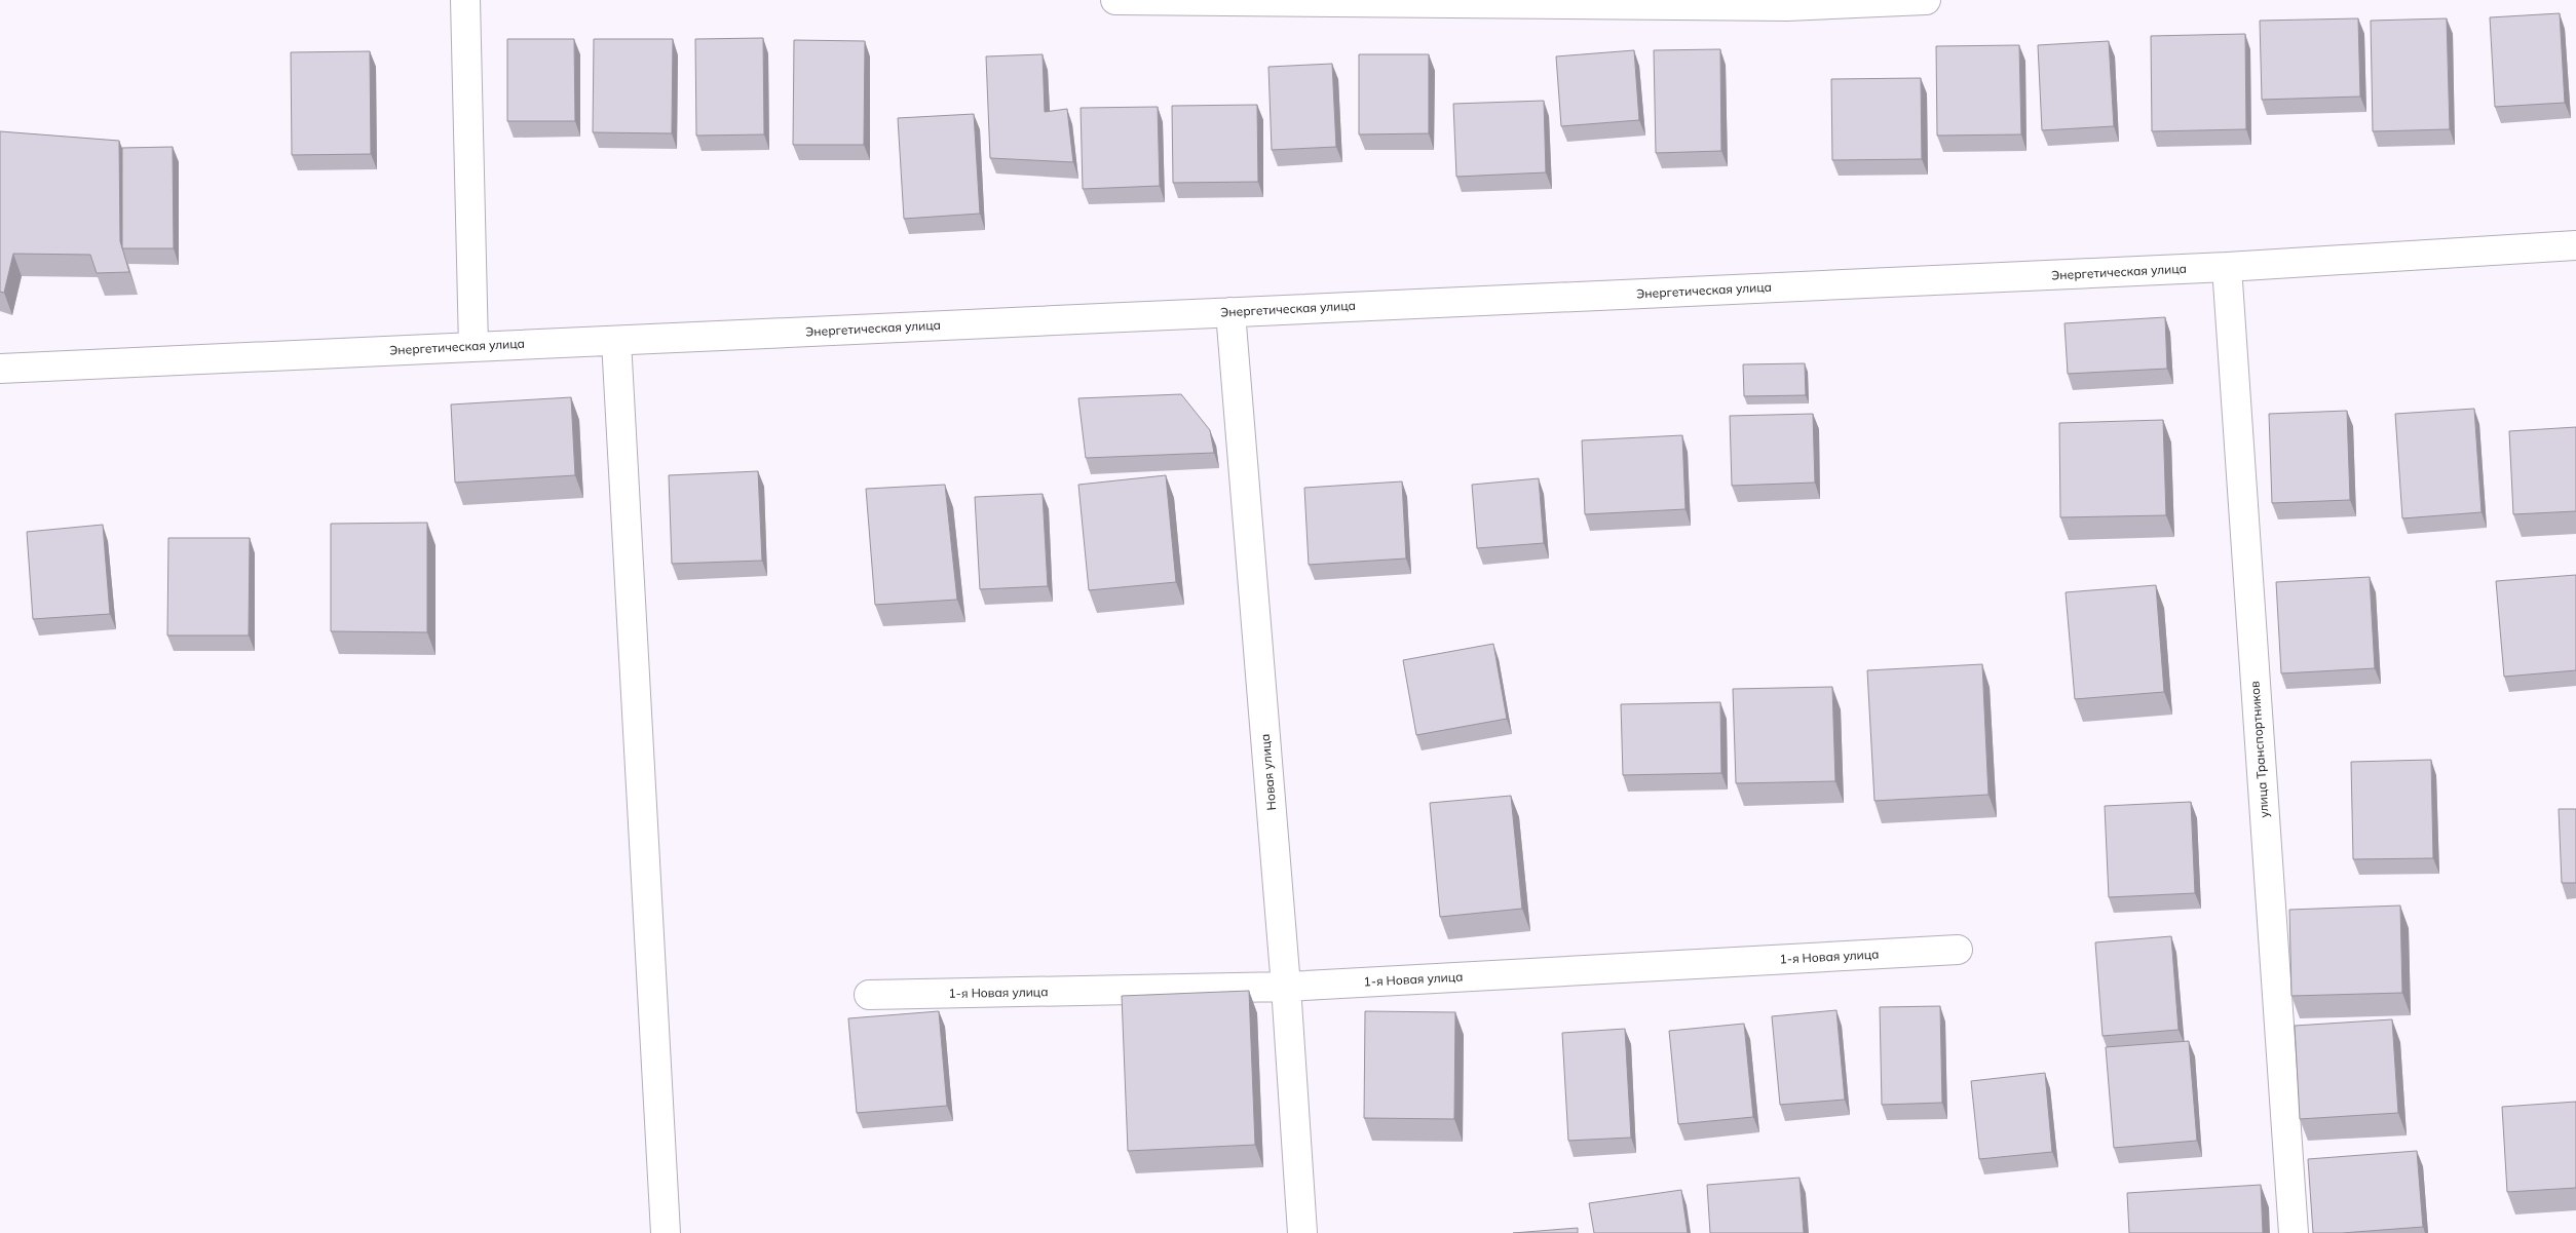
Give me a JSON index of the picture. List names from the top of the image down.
{
  "streets": {
    "street": [
      "Энергетическая улица",
      "улица Транспортников",
      "Новая улица",
      "1-я Новая улица"
    ]
  },
  "crossings": [
    ["Энергетическая улица", "улица Транспортников"],
    ["Энергетическая улица", "Новая улица"],
    ["Новая улица", "1-я Новая улица"]
  ]
}
